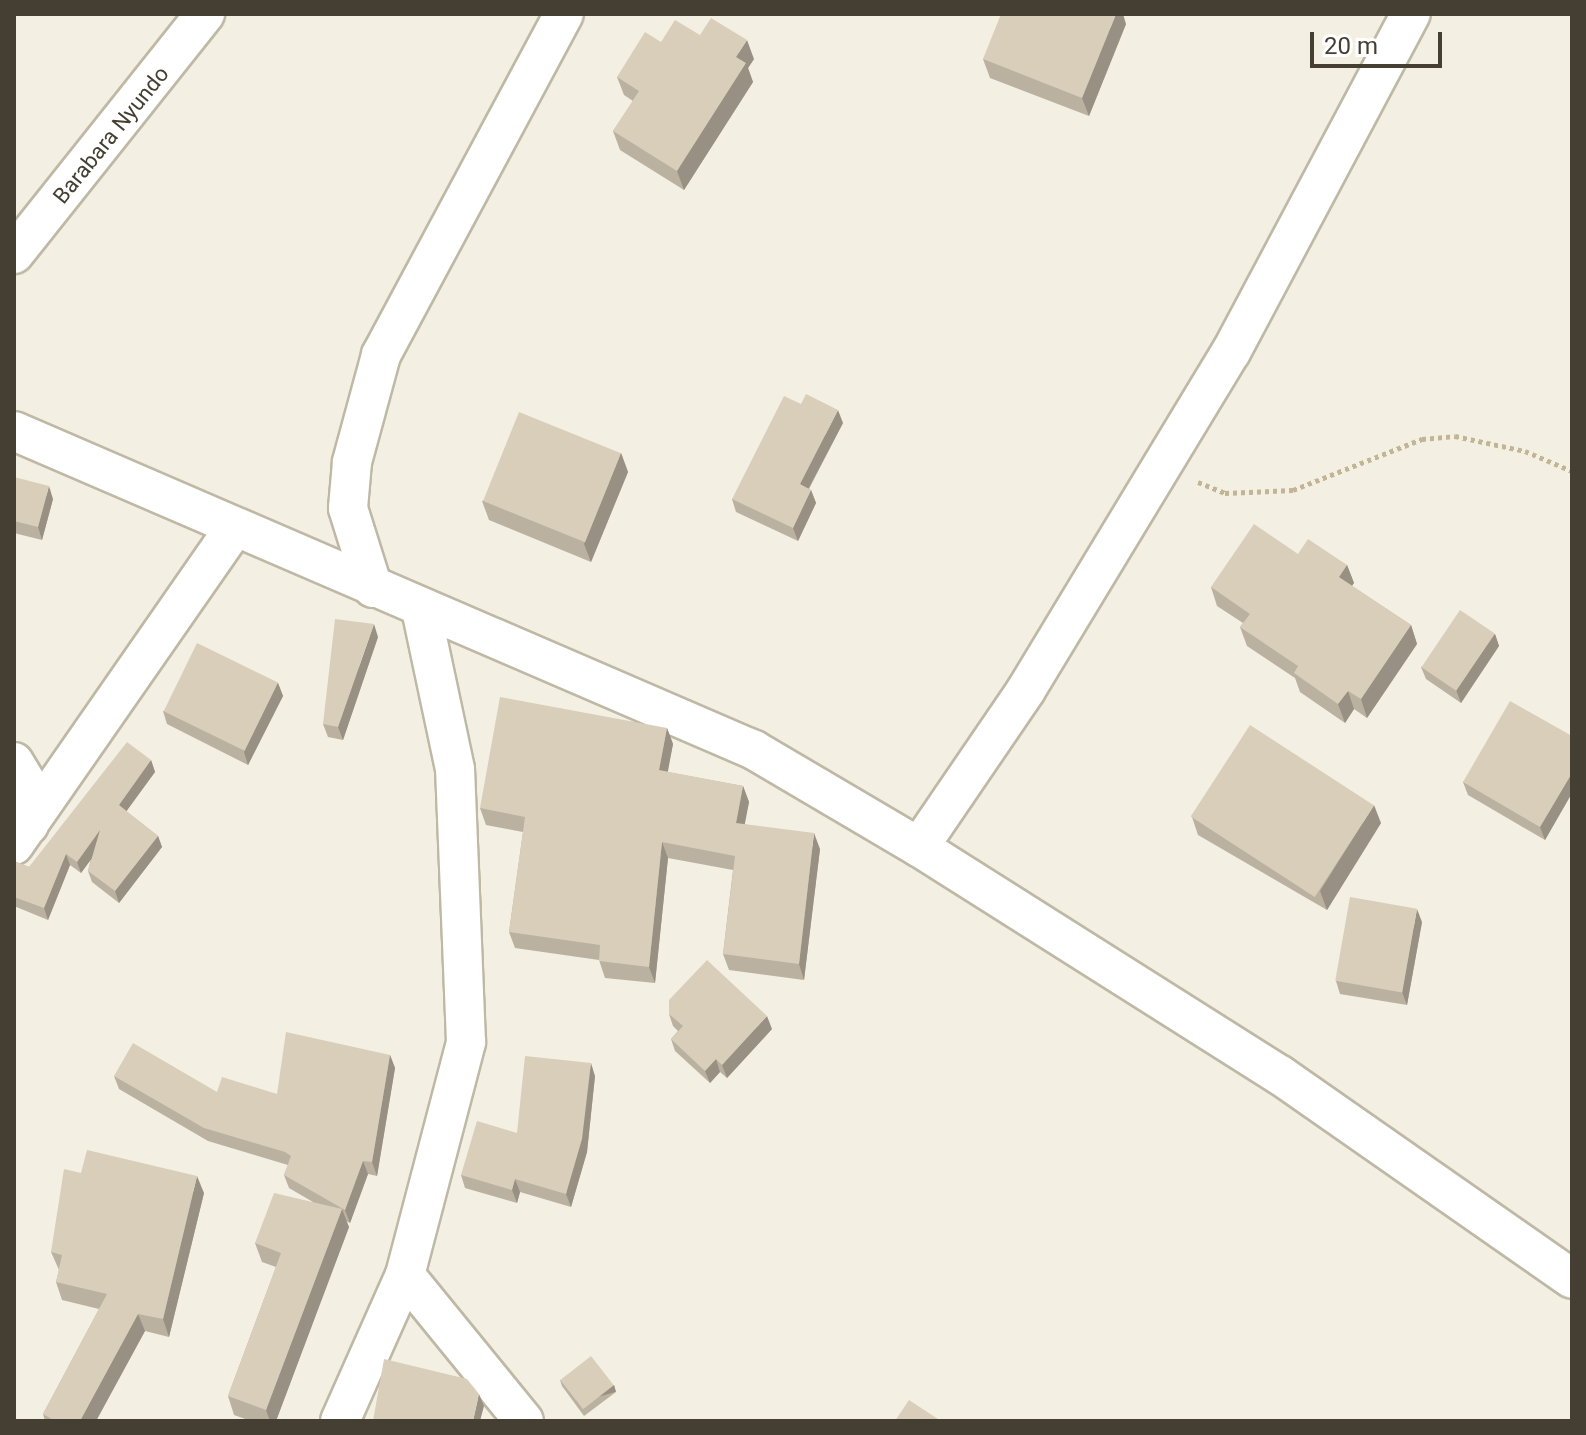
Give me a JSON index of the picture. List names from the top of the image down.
{
  "streets": {
    "street": ["Barabara Nyundo"]
  },
  "scale_bar": "20 m"
}
